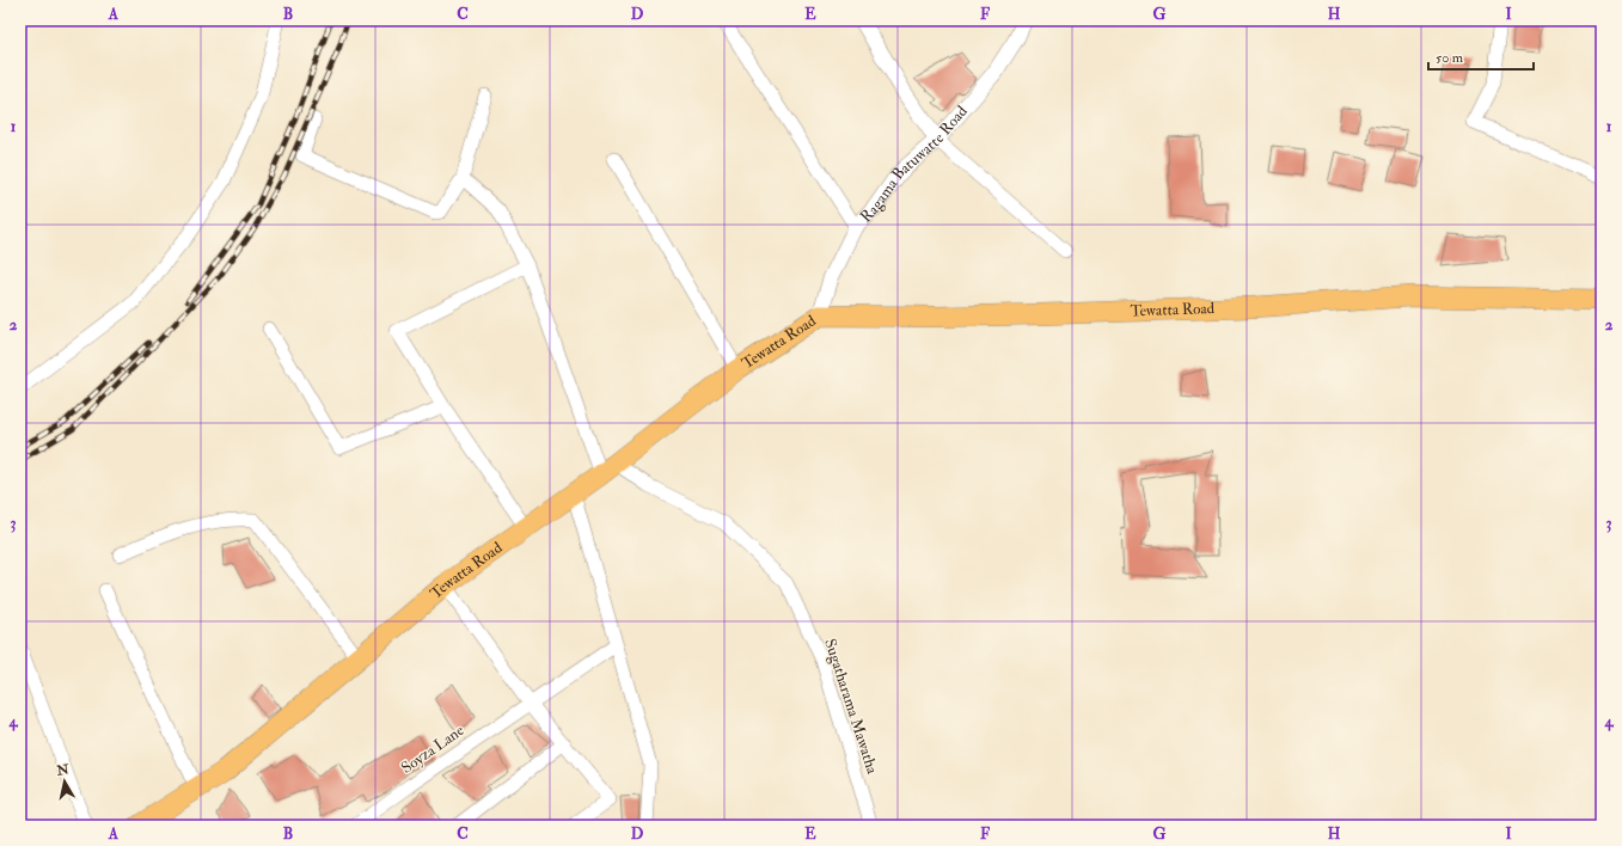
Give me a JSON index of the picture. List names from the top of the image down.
{
  "streets": {
    "main road": ["Tewatta Road"],
    "street": ["Ragama Batuwatte Road", "Sugatharama Mawatha", "Soyza Lane"]
  },
  "crossings": [
    ["Ragama Batuwatte Road", "Tewatta Road"],
    ["Tewatta Road", "Sugatharama Mawatha"]
  ],
  "scale_bar": "50 m",
  "north": "top",
  "grid": {
    "columns": [
      "A",
      "B",
      "C",
      "D",
      "E",
      "F",
      "G",
      "H",
      "I"
    ],
    "rows": [
      "1",
      "2",
      "3",
      "4"
    ]
  }
}
